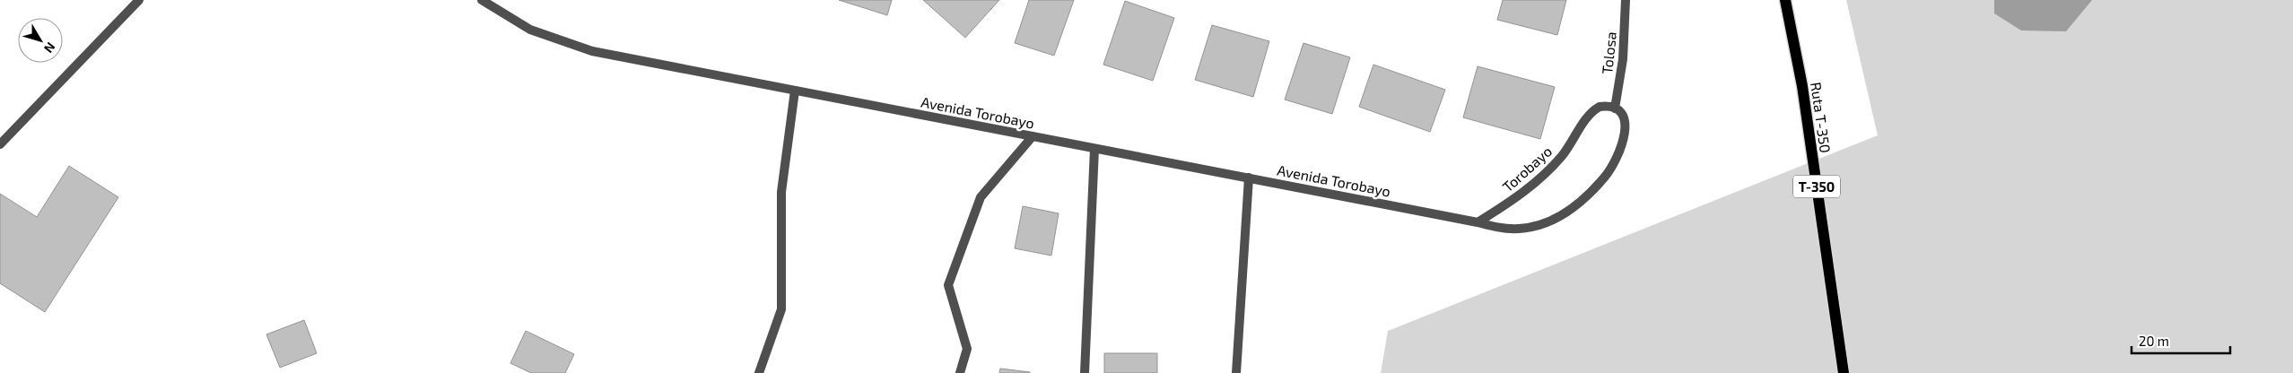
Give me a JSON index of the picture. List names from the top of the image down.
{
  "streets": {
    "main road": ["Ruta T-350", "T-350"],
    "street": ["Tolosa", "Avenida Torobayo", "Torobayo"]
  },
  "crossings": [
    ["Tolosa", "Torobayo"],
    ["Avenida Torobayo", "Torobayo"]
  ],
  "scale_bar": "20 m",
  "north": "bottom right"
}
